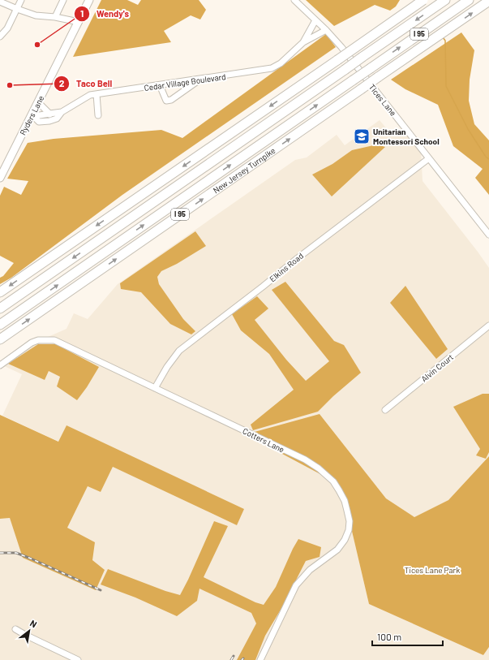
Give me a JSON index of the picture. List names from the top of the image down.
{
  "streets": {
    "highway": ["I 95", "New Jersey Turnpike"],
    "main road": ["Ryders Lane"],
    "street": [
      "Cedar Village Boulevard",
      "Tices Lane",
      "Elkins Road",
      "Alvin Court",
      "Cotters Lane"
    ]
  },
  "crossings": [
    ["Cedar Village Boulevard", "Tices Lane"],
    ["Cedar Village Boulevard", "Ryders Lane"],
    ["Tices Lane", "Elkins Road"],
    ["Elkins Road", "Cotters Lane"]
  ],
  "parks": ["Tices Lane Park"],
  "places": {
    "other": ["Wendy's", "Taco Bell"],
    "school or university": ["Unitarian Montessori School"]
  },
  "scale_bar": "100 m",
  "north": "top right"
}
